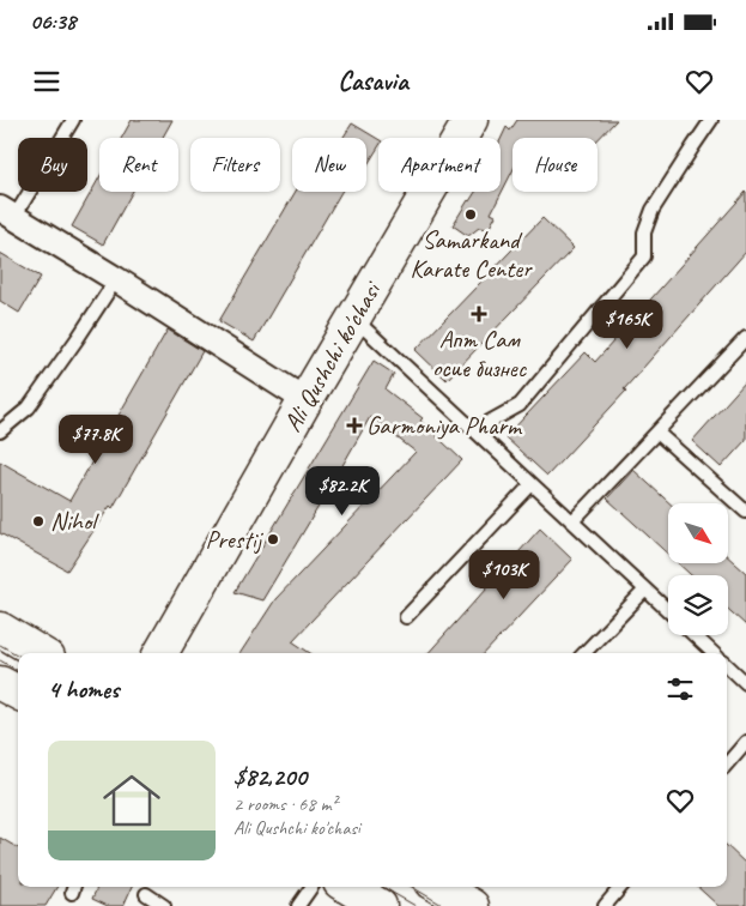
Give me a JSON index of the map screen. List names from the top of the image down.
{
  "streets": {
    "main road": ["Ali Qushchi ko'chasi"]
  },
  "places": {
    "other": ["Samarkand Karate Center", "Nihol", "Prestij"],
    "health": ["Апт Сам осие бизнес", "Garmoniya Pharm"]
  },
  "north": "bottom right",
  "page": {
    "status": "06:38",
    "header": "Casavia",
    "chip": [
      "Buy",
      "Rent",
      "Filters",
      "New",
      "Apartment",
      "House"
    ],
    "price": [
      "$165K",
      "$77.8K",
      "$82.2K",
      "$103K"
    ],
    "heading": "4 homes",
    "list": [
      {
        "name": "$82,200",
        "note": "2 rooms · 68 m² · Ali Qushchi ko'chasi"
      }
    ]
  }
}
